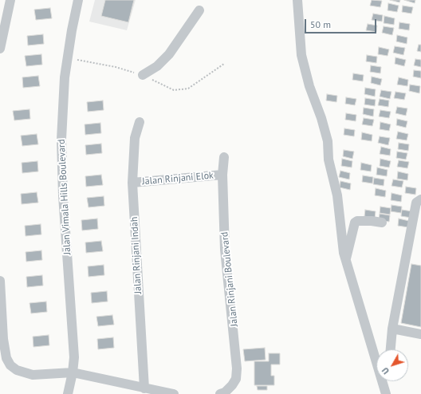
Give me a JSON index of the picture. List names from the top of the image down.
{
  "streets": {
    "street": [
      "Jalan Rinjani Elok",
      "Jalan Vimala Hills Boulevard",
      "Jalan Rinjani Indah",
      "Jalan Rinjani Boulevard"
    ]
  },
  "crossings": [
    ["Jalan Rinjani Elok", "Jalan Rinjani Indah"],
    ["Jalan Rinjani Elok", "Jalan Rinjani Boulevard"]
  ],
  "scale_bar": "50 m",
  "north": "bottom left"
}
